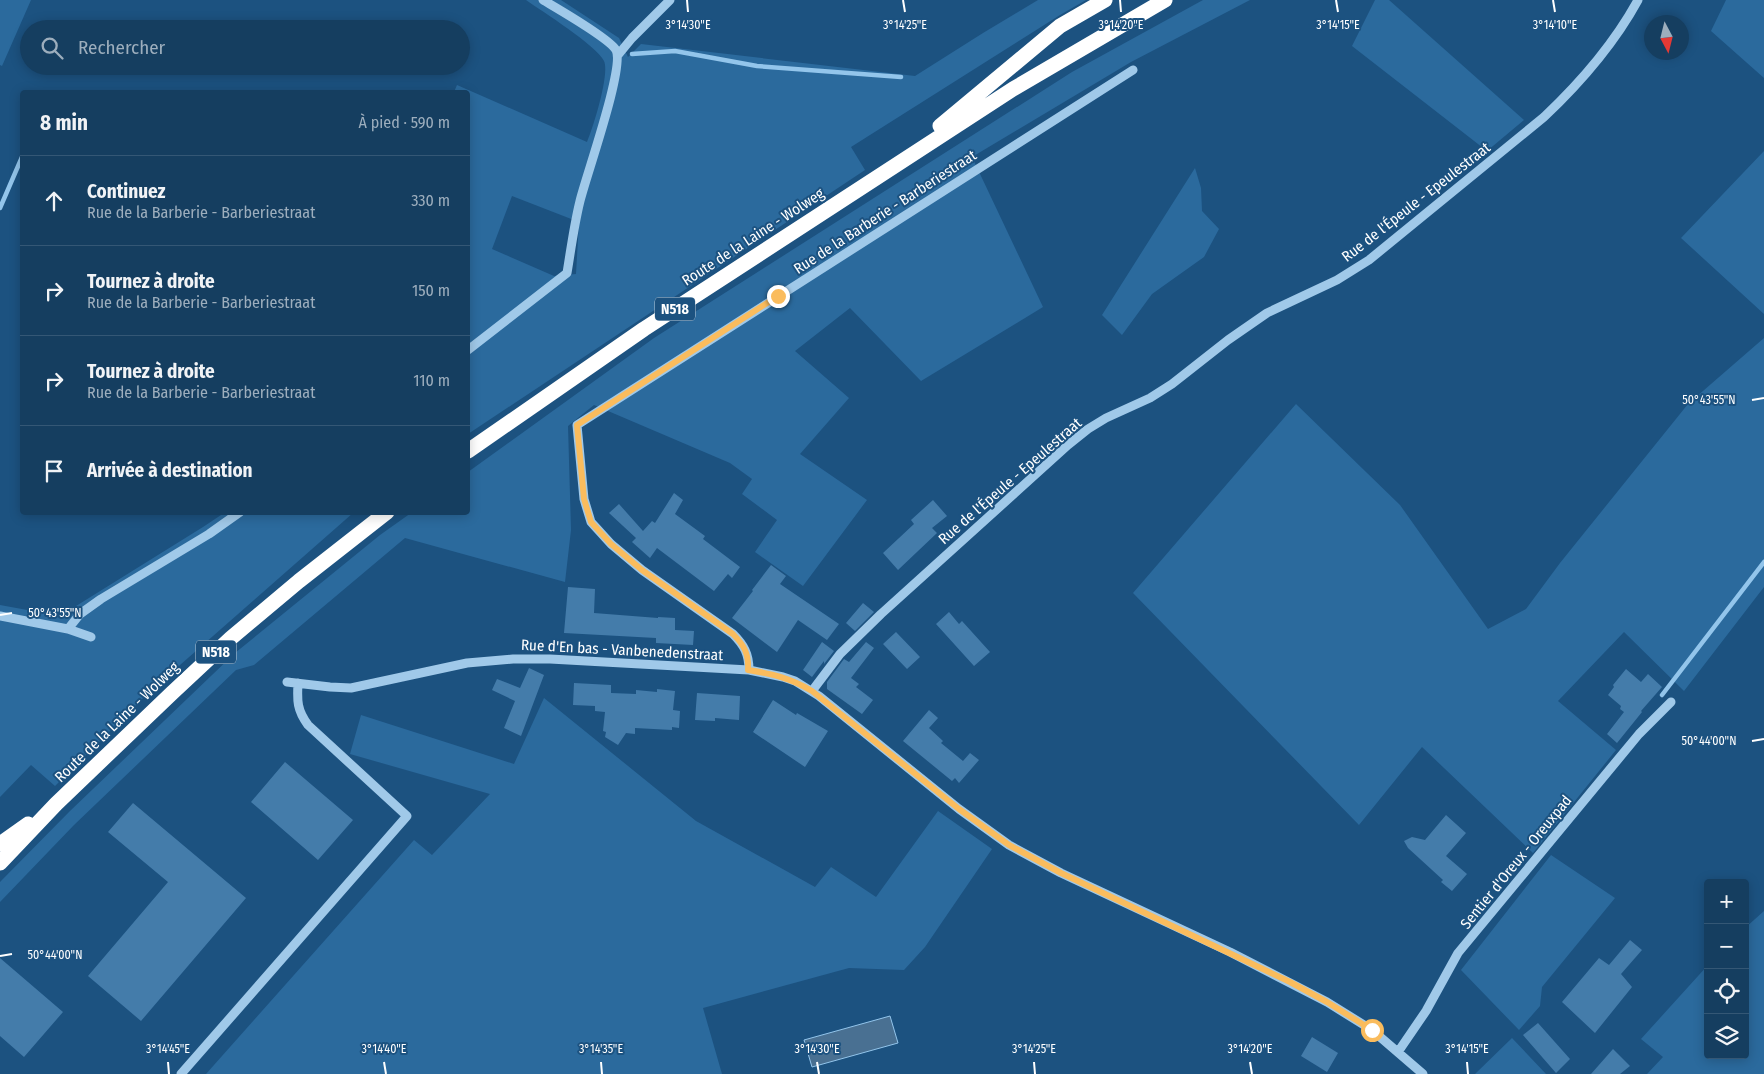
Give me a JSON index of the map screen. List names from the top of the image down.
{
  "streets": {
    "highway": ["Route de la Laine - Wolweg", "N518"],
    "street": [
      "Rue de l'Épeule - Epeulestraat",
      "Rue de la Barberie - Barberiestraat",
      "Rue d'En bas - Vanbenedenstraat",
      "Sentier d'Oreux - Oreuxpad"
    ]
  },
  "crossings": [
    ["Rue de la Barberie - Barberiestraat", "Rue d'En bas - Vanbenedenstraat"]
  ],
  "north": "bottom",
  "page": {
    "search": "Rechercher",
    "heading": ["8 min", "À pied · 590 m"],
    "list": [
      ["Continuez", "Rue de la Barberie - Barberiestraat", "330 m"],
      ["Tournez à droite", "Rue de la Barberie - Barberiestraat", "150 m"],
      ["Tournez à droite", "Rue de la Barberie - Barberiestraat", "110 m"],
      "Arrivée à destination"
    ],
    "map_buttons": ["+", "−"]
  },
  "coordinates": [
    "3°14'30\"E",
    "3°14'25\"E",
    "3°14'20\"E",
    "3°14'15\"E",
    "3°14'10\"E",
    "50°43'55\"N",
    "50°44'00\"N",
    "3°14'45\"E",
    "3°14'40\"E",
    "3°14'35\"E"
  ]
}
